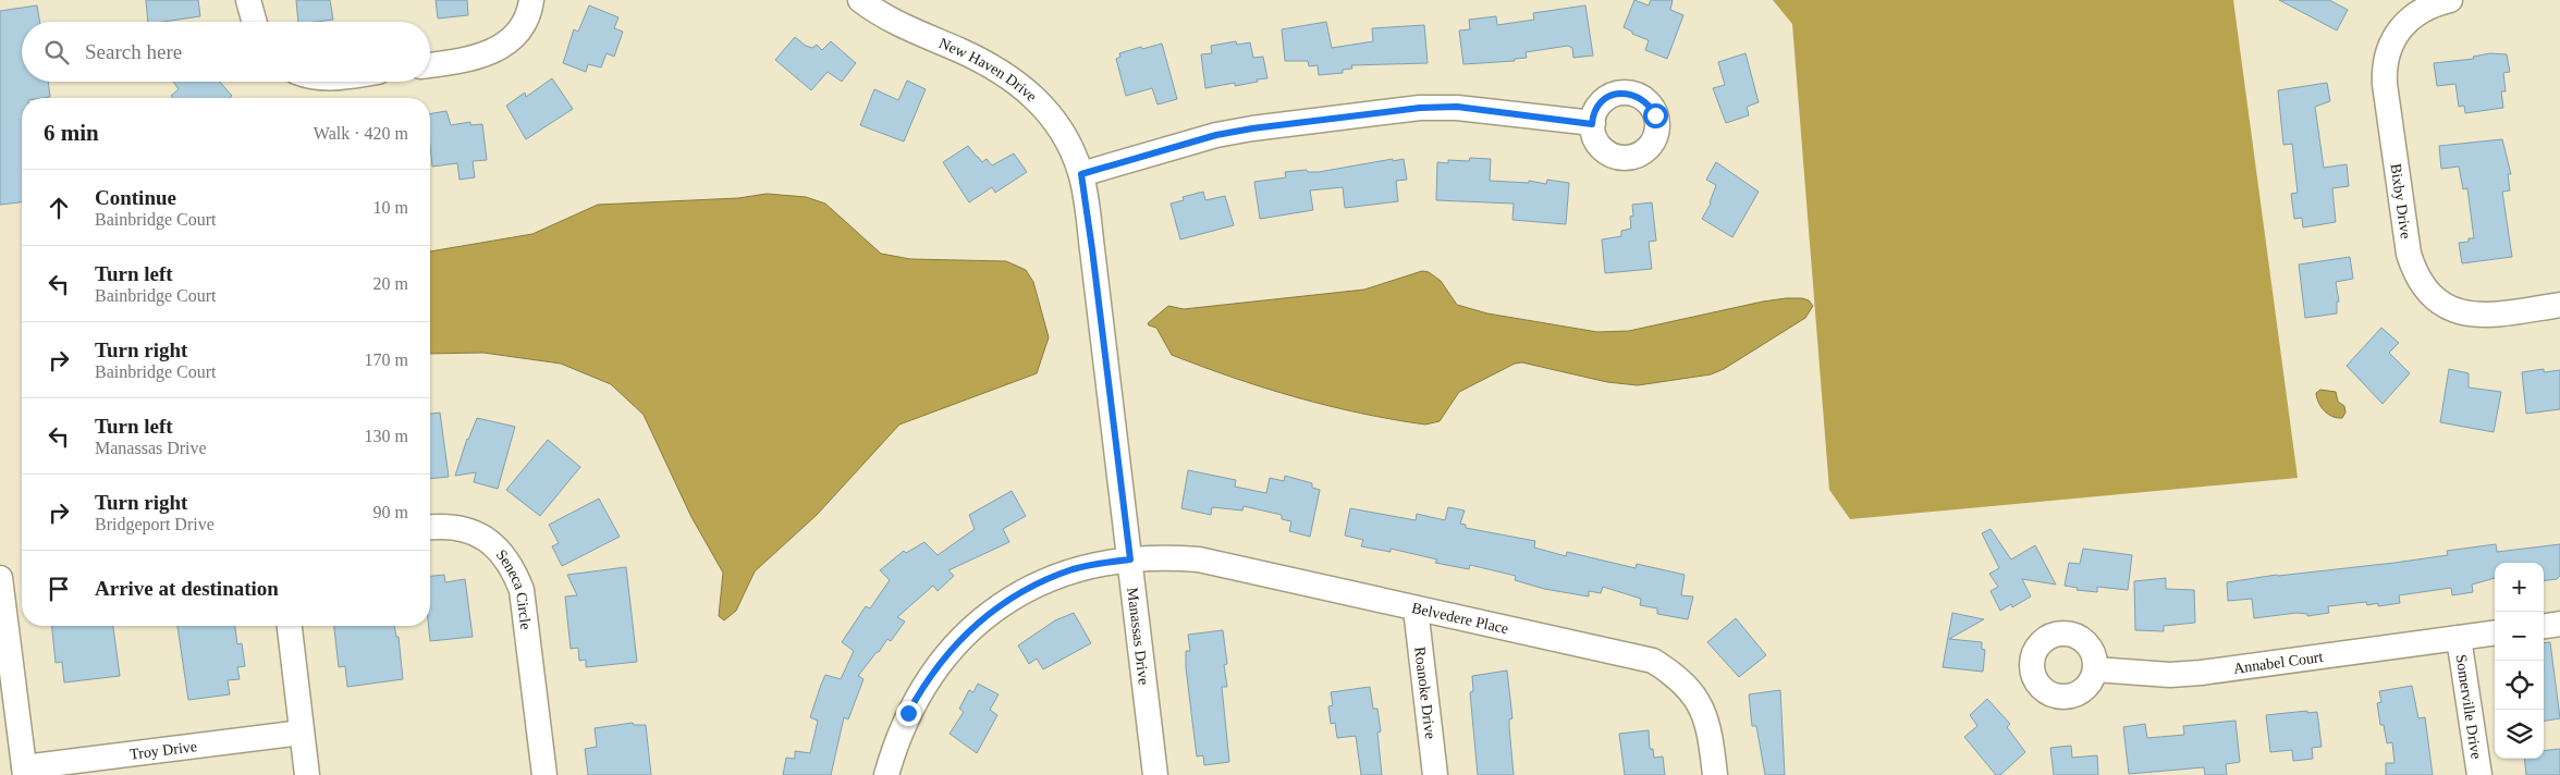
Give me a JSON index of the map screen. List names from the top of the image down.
{
  "streets": {
    "street": [
      "New Haven Drive",
      "Bixby Drive",
      "Seneca Circle",
      "Belvedere Place",
      "Manassas Drive",
      "Annabel Court",
      "Roanoke Drive",
      "Somerville Drive",
      "Troy Drive"
    ]
  },
  "crossings": [
    ["New Haven Drive", "Manassas Drive"],
    ["Belvedere Place", "Manassas Drive"],
    ["Belvedere Place", "Roanoke Drive"],
    ["Annabel Court", "Somerville Drive"]
  ],
  "page": {
    "search": "Search here",
    "heading": ["6 min", "Walk · 420 m"],
    "list": [
      ["Continue", "Bainbridge Court", "10 m"],
      ["Turn left", "Bainbridge Court", "20 m"],
      ["Turn right", "Bainbridge Court", "170 m"],
      ["Turn left", "Manassas Drive", "130 m"],
      ["Turn right", "Bridgeport Drive", "90 m"],
      "Arrive at destination"
    ],
    "map_buttons": ["+", "−"]
  }
}
